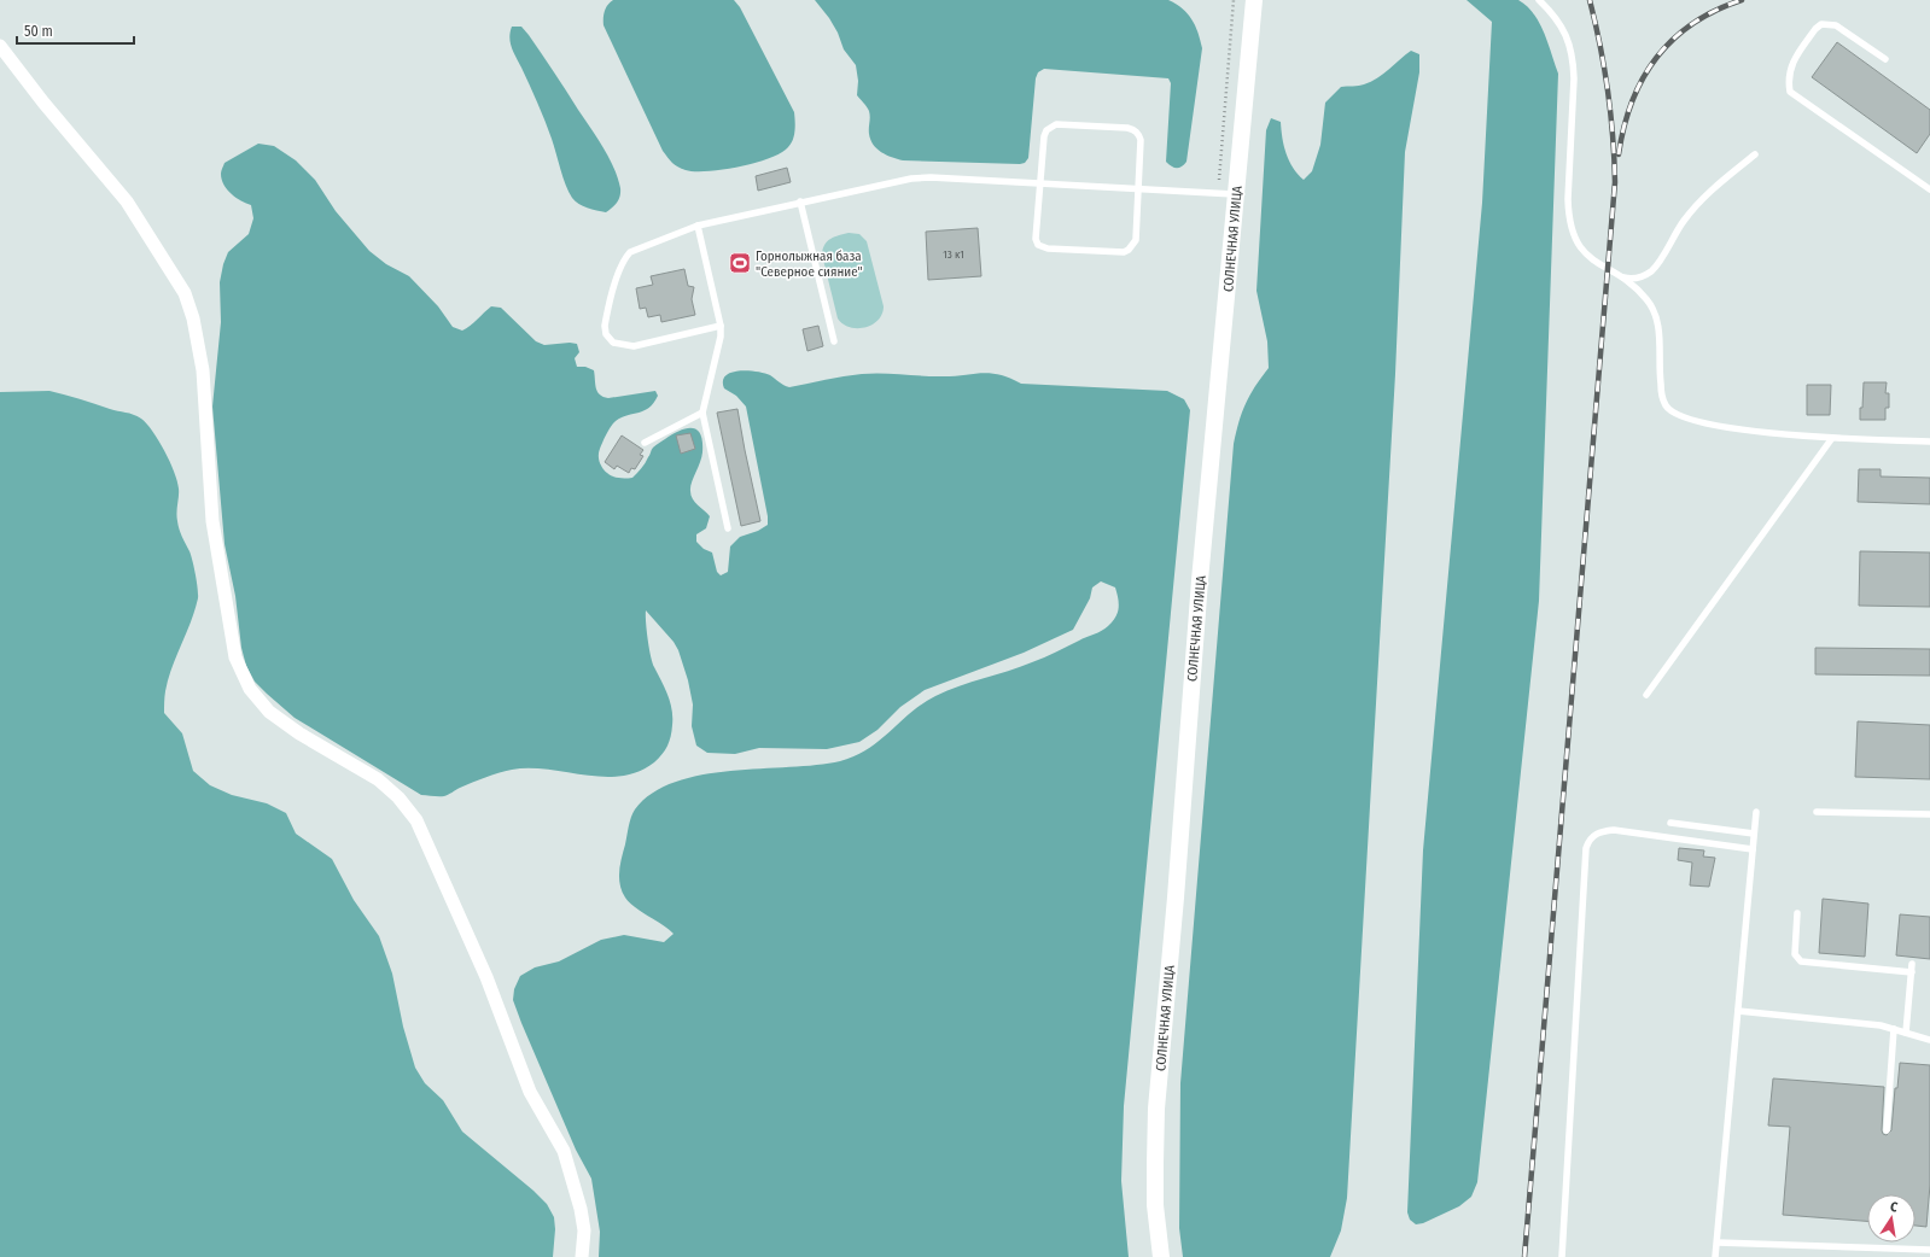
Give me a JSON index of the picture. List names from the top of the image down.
{
  "streets": {
    "street": ["СОЛНЕЧНАЯ УЛИЦА"]
  },
  "places": {
    "sports": ["Горнолыжная база \"Северное сияние\""]
  },
  "house_numbers": ["13 к1"],
  "scale_bar": "50 m",
  "north": "top"
}
